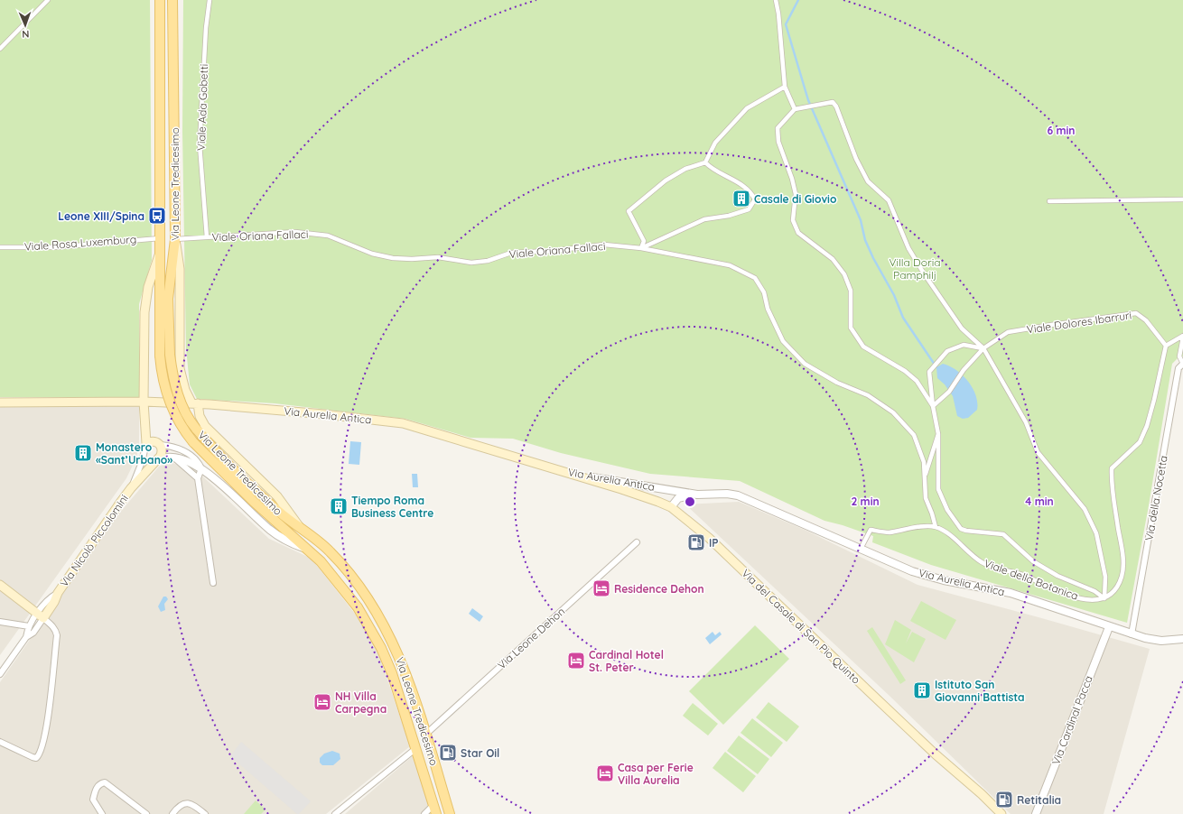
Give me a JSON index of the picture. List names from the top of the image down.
{
  "streets": {
    "main road": [
      "Via Leone Tredicesimo",
      "Via Aurelia Antica",
      "Via Nicolò Piccolomini",
      "Via del Casale di San Pio Quinto"
    ],
    "street": [
      "Viale Ada Gobetti",
      "Viale Oriana Fallaci",
      "Viale Rosa Luxemburg",
      "Viale Dolores Ibarruri",
      "Via della Nocetta",
      "Viale della Botanica",
      "Via Leone Dehon",
      "Via Cardinal Pacca"
    ]
  },
  "crossings": [
    ["Viale Ada Gobetti", "Viale Oriana Fallaci"],
    ["Via Leone Tredicesimo", "Viale Oriana Fallaci"],
    ["Via Leone Tredicesimo", "Viale Rosa Luxemburg"],
    ["Via Leone Tredicesimo", "Via Leone Dehon"],
    ["Via Aurelia Antica", "Via della Nocetta"],
    ["Via Aurelia Antica", "Via del Casale di San Pio Quinto"],
    ["Via Aurelia Antica", "Via Cardinal Pacca"]
  ],
  "parks": ["Villa Doria Pamphilj"],
  "places": {
    "building": [
      "Casale di Giovio",
      "Monastero «Sant’Urbano»",
      "Tiempo Roma Business Centre",
      "Istituto San Giovanni Battista"
    ],
    "bus stop": ["Leone XIII/Spina"],
    "fuel station": ["IP", "Star Oil", "Retitalia"],
    "hotel": [
      "Residence Dehon",
      "Cardinal Hotel St. Peter",
      "NH Villa Carpegna",
      "Casa per Ferie Villa Aurelia"
    ]
  },
  "north": "bottom",
  "rings": ["6 min", "2 min", "4 min"]
}
